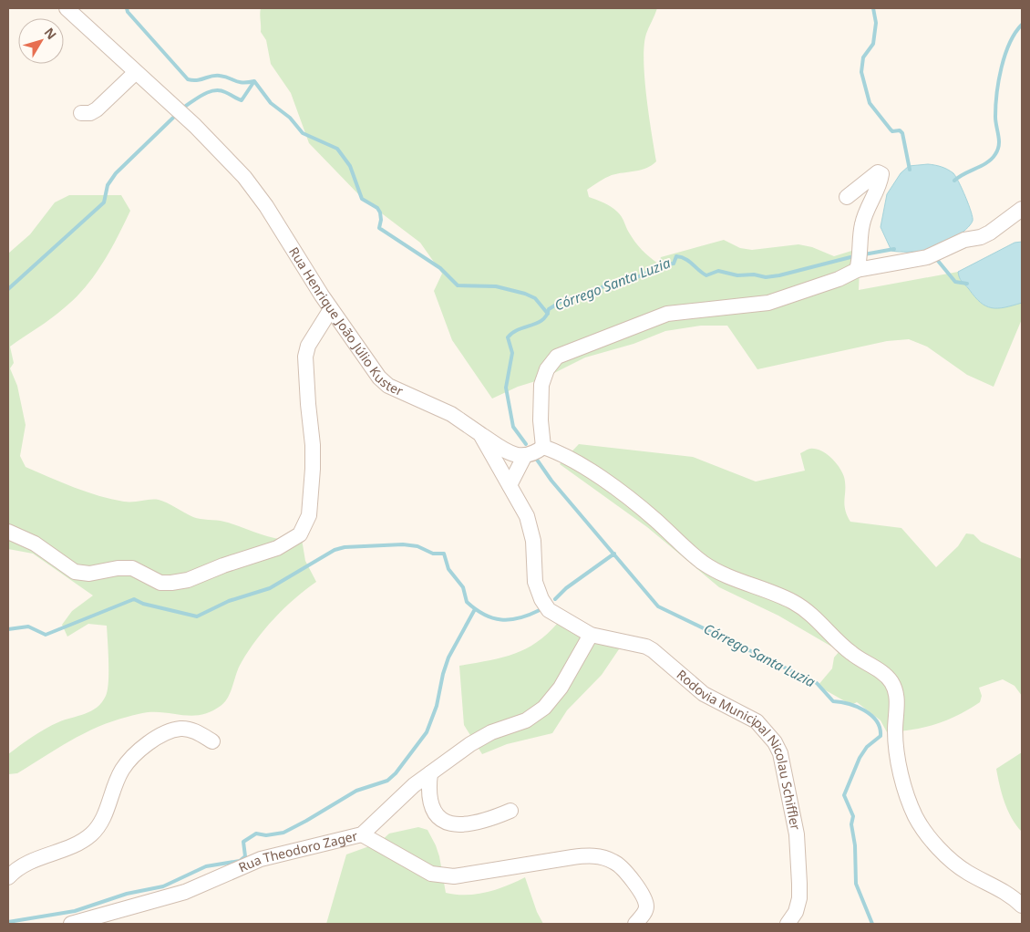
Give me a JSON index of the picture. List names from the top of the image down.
{
  "streets": {
    "street": ["Rua Henrique João Júlio Kuster", "Rodovia Municipal Nicolau Schiffler", "Rua Theodoro Zager"]
  },
  "crossings": [
    ["Rua Henrique João Júlio Kuster", "Rodovia Municipal Nicolau Schiffler"],
    ["Rua Henrique João Júlio Kuster", "Rua Theodoro Zager"],
    ["Rodovia Municipal Nicolau Schiffler", "Rua Theodoro Zager"]
  ],
  "water": ["Córrego Santa Luzia"],
  "north": "top right"
}
